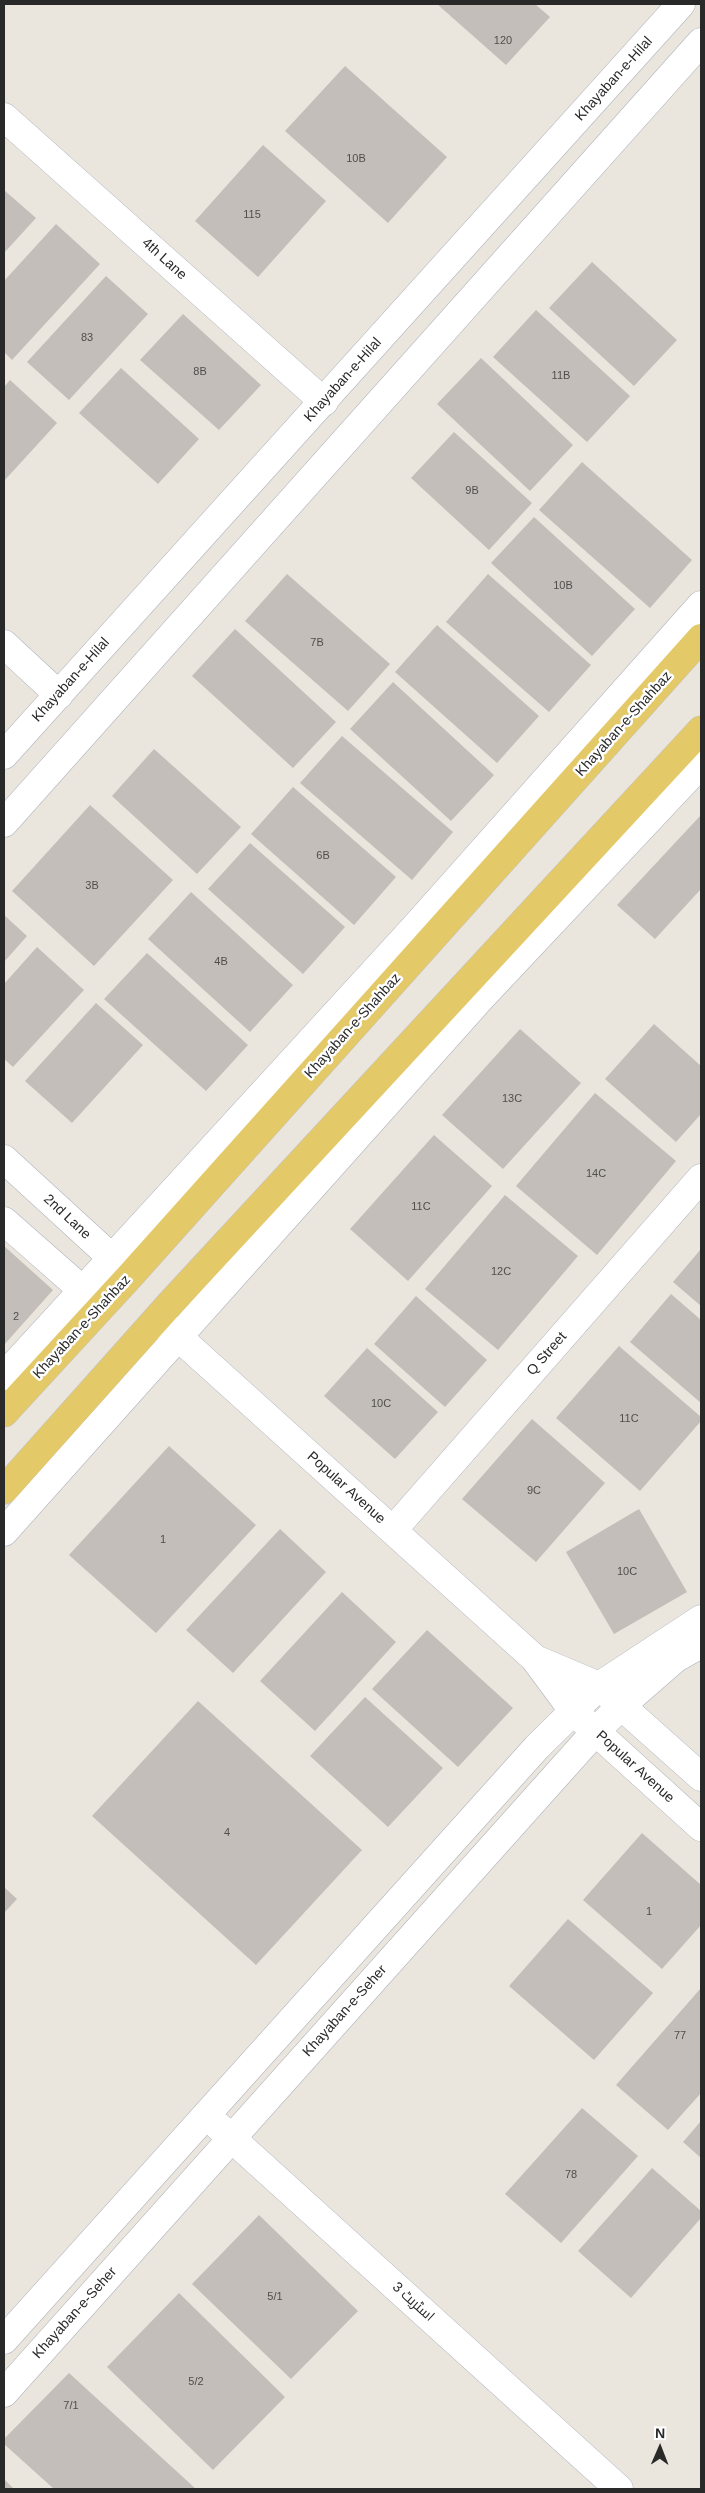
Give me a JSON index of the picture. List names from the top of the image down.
{
  "streets": {
    "main road": ["Khayaban-e-Shahbaz"],
    "street": [
      "Khayaban-e-Hilal",
      "4th Lane",
      "2nd Lane",
      "Q Street",
      "Popular Avenue",
      "Khayaban-e-Seher",
      "اسٹریٹ 3"
    ]
  },
  "crossings": [
    ["Khayaban-e-Hilal", "4th Lane"],
    ["Khayaban-e-Shahbaz", "2nd Lane"],
    ["Q Street", "Popular Avenue"],
    ["Popular Avenue", "Khayaban-e-Seher"],
    ["Khayaban-e-Seher", "اسٹریٹ 3"]
  ],
  "house_numbers": [
    "120",
    "10B",
    "115",
    "83",
    "8B",
    "11B",
    "9B",
    "10B",
    "7B",
    "6B",
    "3B",
    "4B",
    "13C",
    "14C",
    "11C",
    "12C",
    "2",
    "10C",
    "11C",
    "9C",
    "1",
    "10C",
    "4",
    "1",
    "77",
    "78",
    "5/1",
    "5/2",
    "7/1"
  ],
  "north": "top"
}
